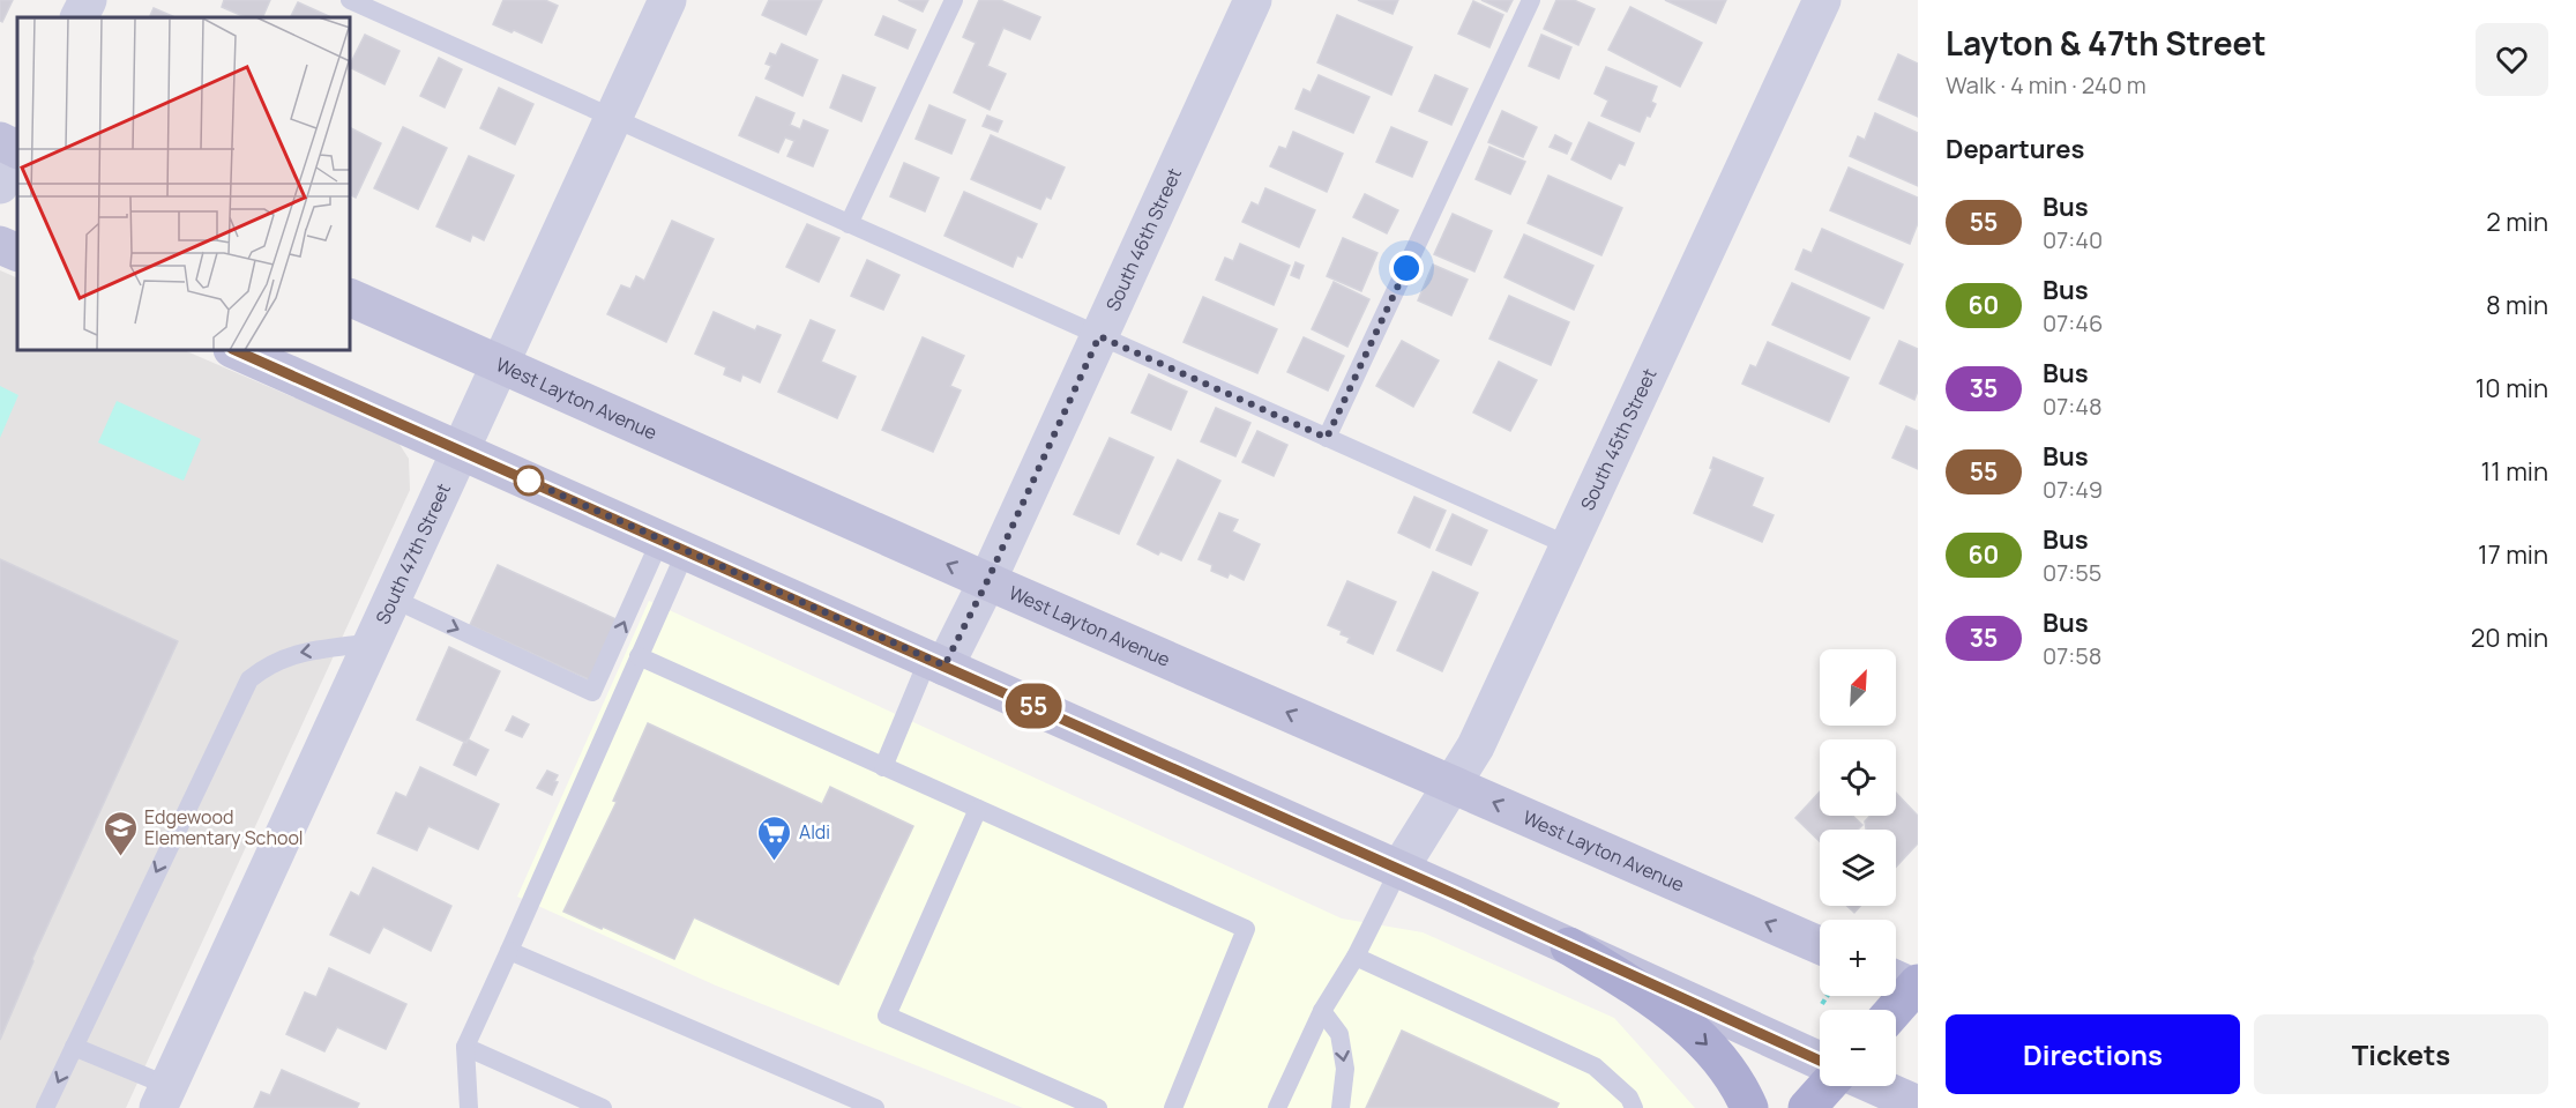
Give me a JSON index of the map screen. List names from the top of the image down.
{
  "streets": {
    "main road": ["West Layton Avenue"],
    "street": ["South 46th Street", "South 45th Street", "South 47th Street"]
  },
  "crossings": [
    ["South 46th Street", "West Layton Avenue"],
    ["West Layton Avenue", "South 45th Street"],
    ["West Layton Avenue", "South 47th Street"]
  ],
  "places": {
    "school or university": ["Edgewood Elementary School"],
    "supermarket": ["Aldi"]
  },
  "lines": ["bus line 55"],
  "north": "top right",
  "page": {
    "on_map": "55",
    "heading": [
      ["Layton & 47th Street", "Walk · 4 min · 240 m"],
      "Departures"
    ],
    "list": [
      {
        "mark": "55",
        "name": "Bus",
        "note": "07:40",
        "value": "2 min"
      },
      {
        "mark": "60",
        "name": "Bus",
        "note": "07:46",
        "value": "8 min"
      },
      {
        "mark": "35",
        "name": "Bus",
        "note": "07:48",
        "value": "10 min"
      },
      {
        "mark": "55",
        "name": "Bus",
        "note": "07:49",
        "value": "11 min"
      },
      {
        "mark": "60",
        "name": "Bus",
        "note": "07:55",
        "value": "17 min"
      },
      {
        "mark": "35",
        "name": "Bus",
        "note": "07:58",
        "value": "20 min"
      }
    ],
    "map_buttons": ["+", "−"],
    "buttons": ["Directions", "Tickets"]
  }
}
